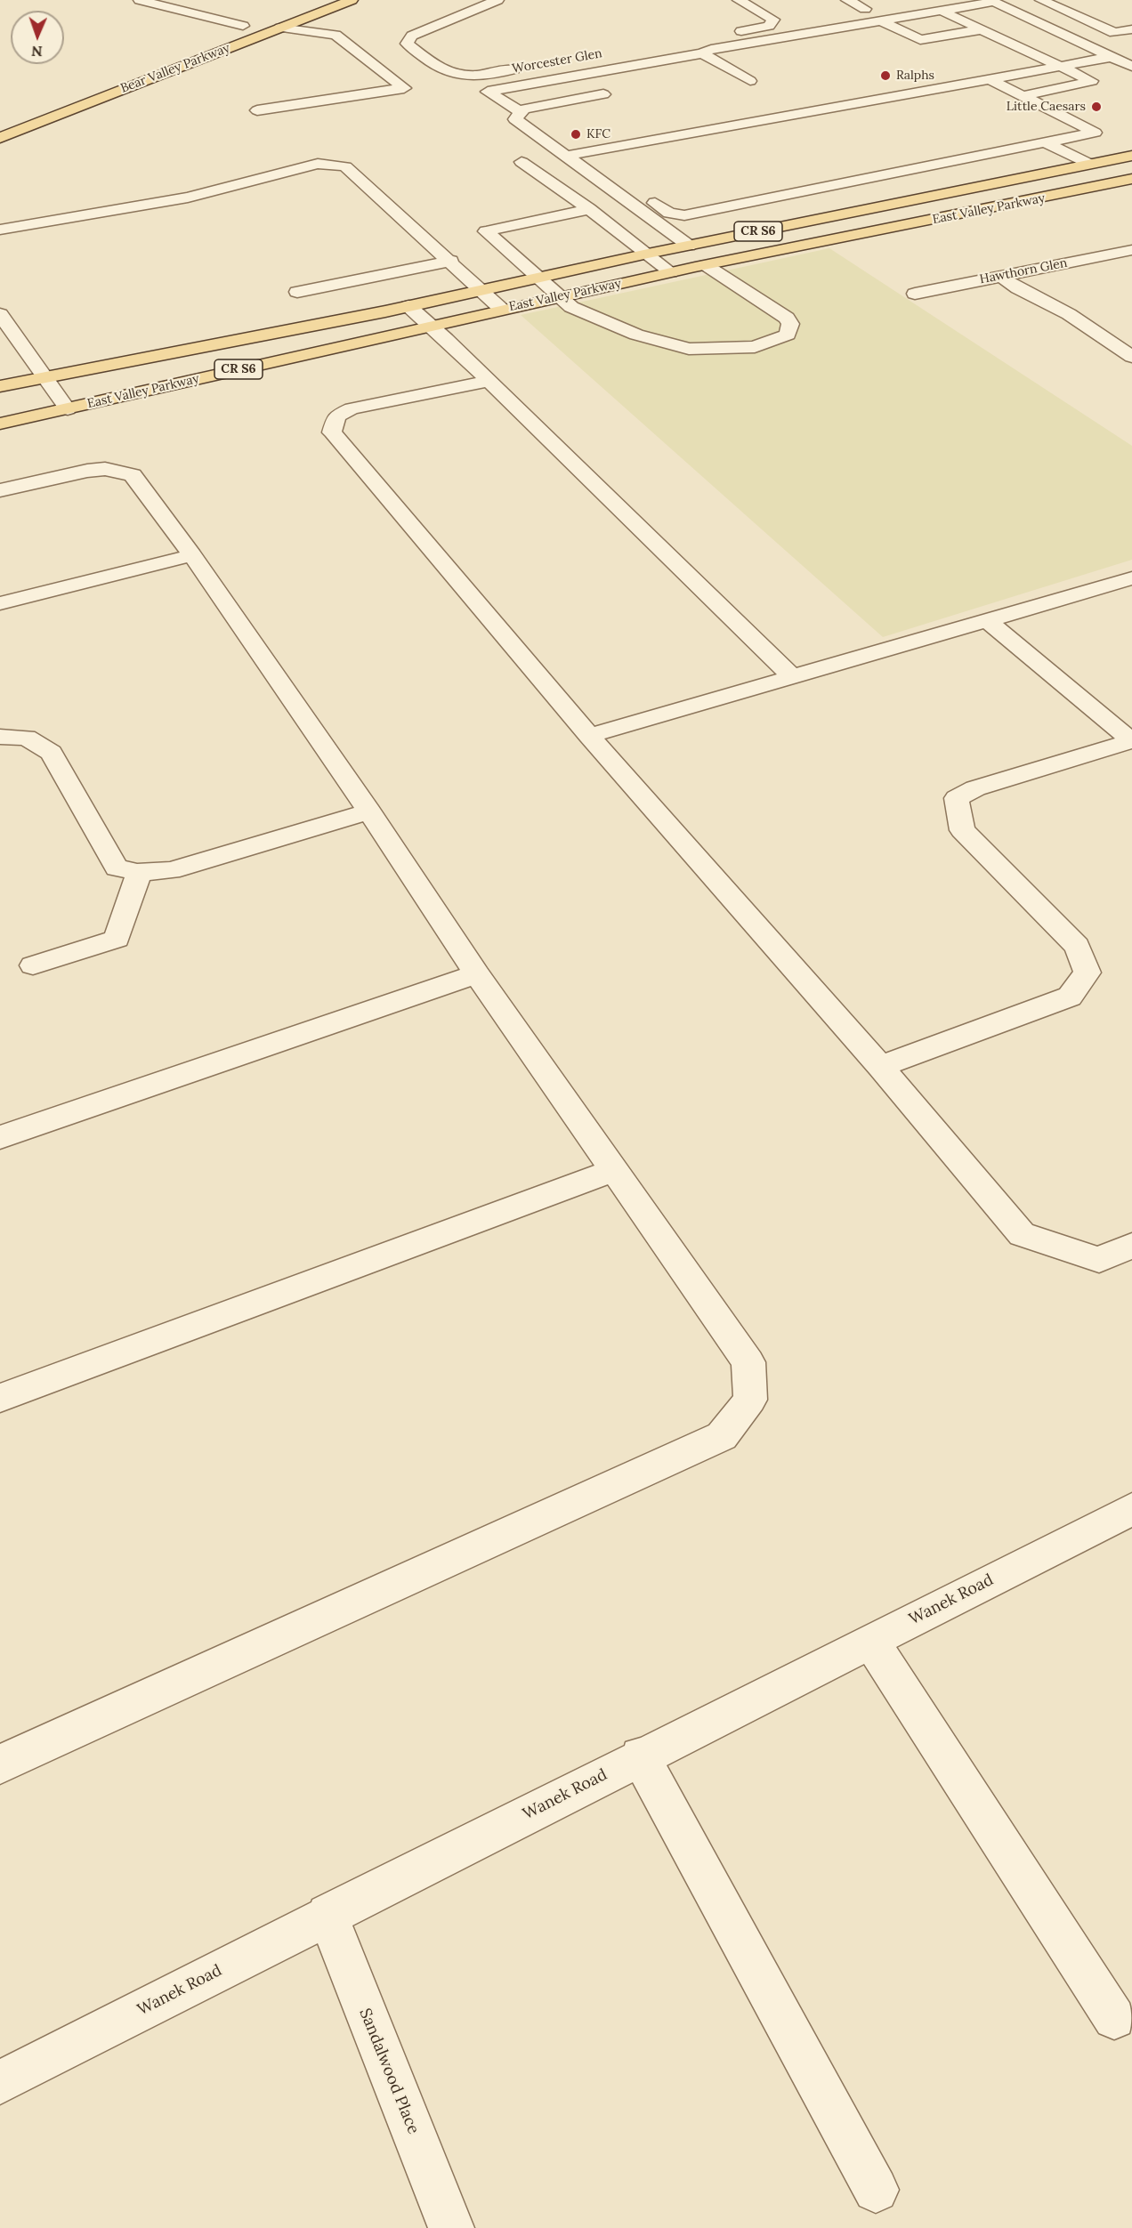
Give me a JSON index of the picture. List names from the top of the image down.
{
  "streets": {
    "main road": ["Bear Valley Parkway", "East Valley Parkway", "CR S6"],
    "street": [
      "Worcester Glen",
      "Hawthorn Glen",
      "Wanek Road",
      "Sandalwood Place"
    ]
  },
  "crossings": [
    ["Wanek Road", "Sandalwood Place"]
  ],
  "places": ["Ralphs", "Little Caesars", "KFC"],
  "north": "bottom"
}
